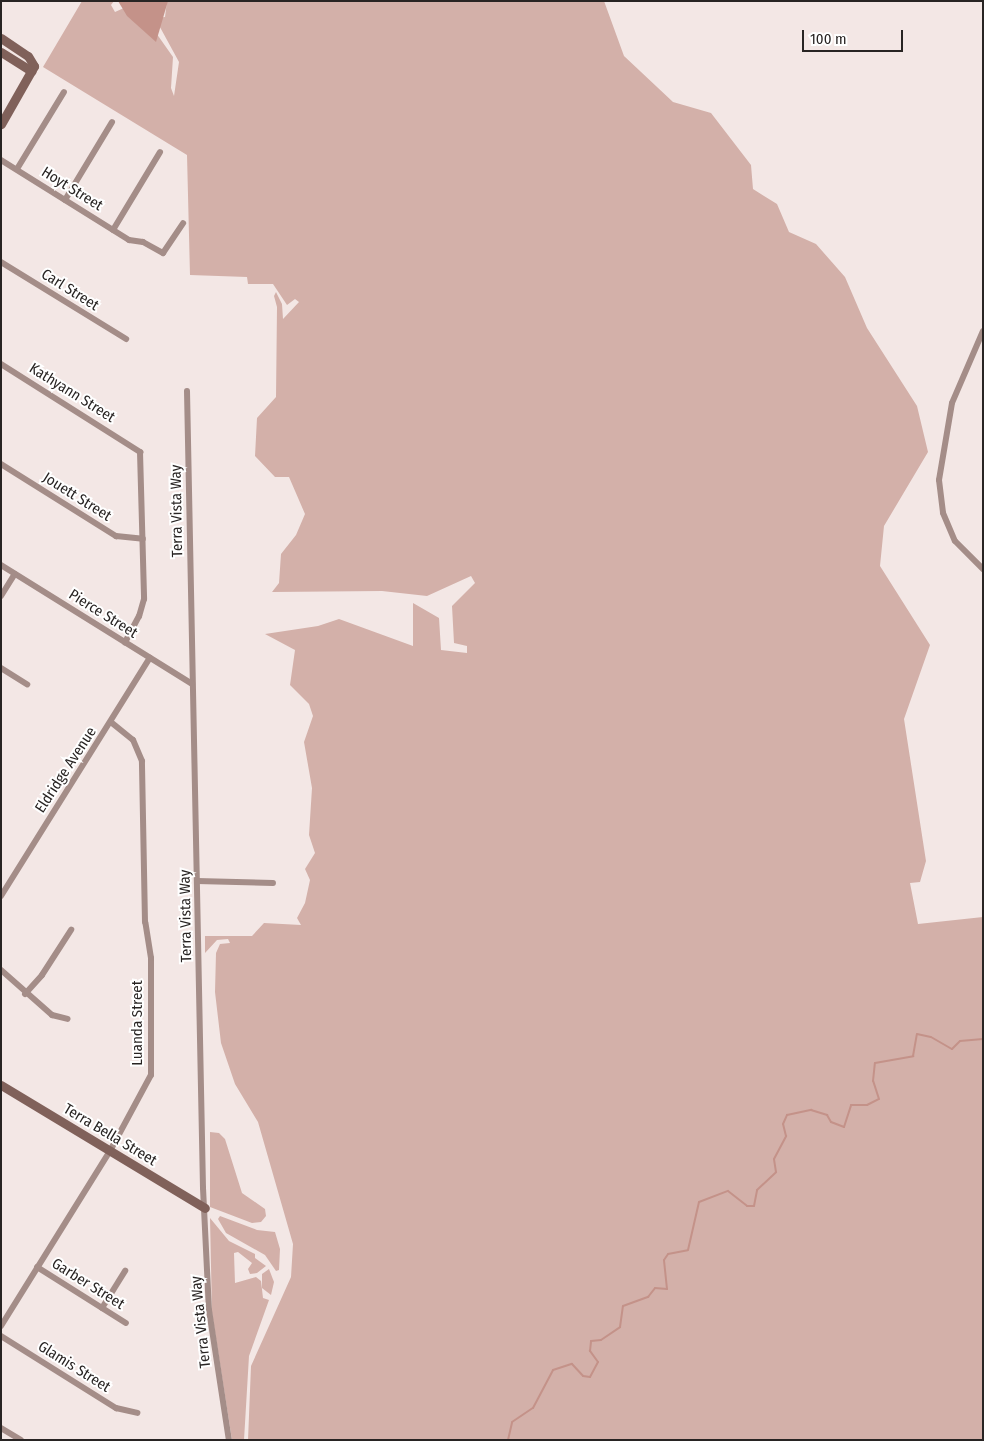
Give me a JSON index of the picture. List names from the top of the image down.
{
  "streets": {
    "street": [
      "Hoyt Street",
      "Carl Street",
      "Kathyann Street",
      "Jouett Street",
      "Terra Vista Way",
      "Pierce Street",
      "Eldridge Avenue",
      "Luanda Street",
      "Terra Bella Street",
      "Garber Street",
      "Glamis Street"
    ]
  },
  "crossings": [
    ["Kathyann Street", "Jouett Street"],
    ["Terra Vista Way", "Pierce Street"],
    ["Terra Vista Way", "Terra Bella Street"],
    ["Pierce Street", "Eldridge Avenue"],
    ["Eldridge Avenue", "Luanda Street"],
    ["Luanda Street", "Terra Bella Street"],
    ["Luanda Street", "Garber Street"]
  ],
  "scale_bar": "100 m"
}
